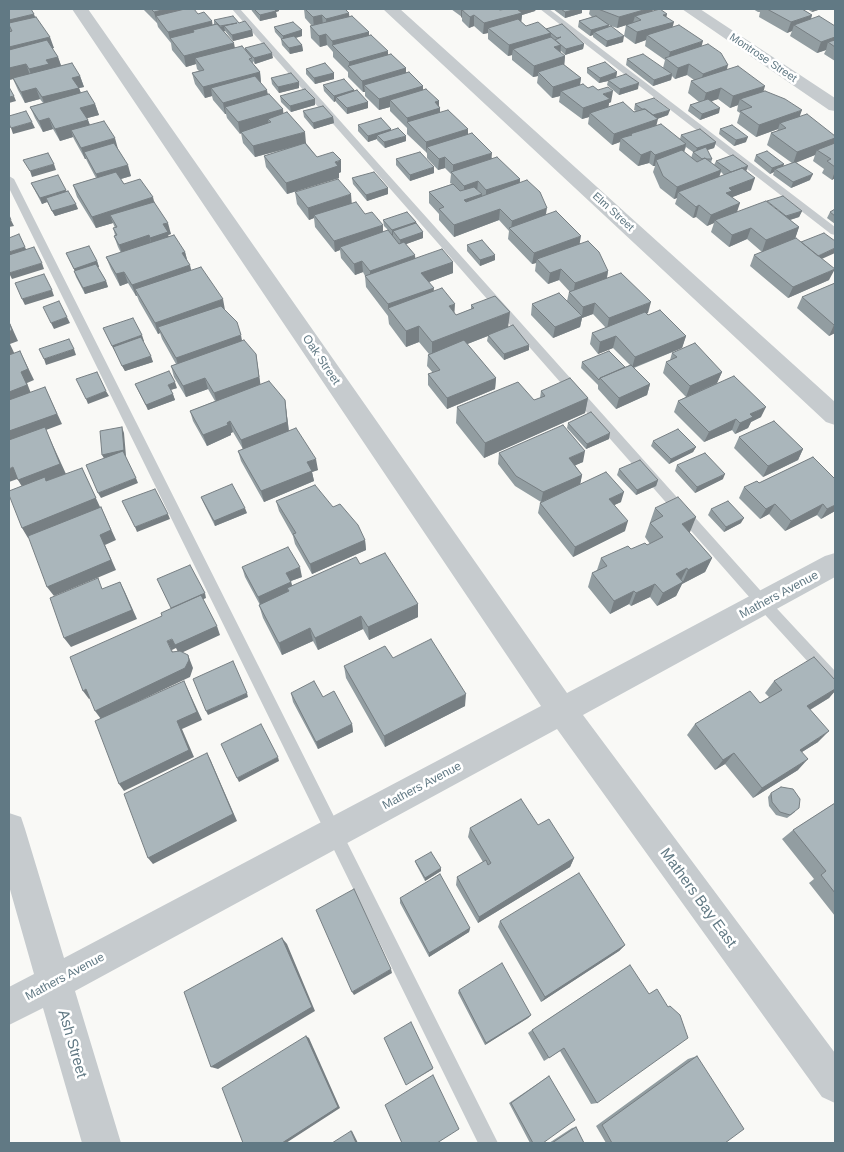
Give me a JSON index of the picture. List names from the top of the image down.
{
  "streets": {
    "street": [
      "Montrose Street",
      "Elm Street",
      "Oak Street",
      "Mathers Avenue",
      "Mathers Bay East",
      "Ash Street"
    ]
  },
  "crossings": [
    ["Oak Street", "Mathers Avenue"],
    ["Oak Street", "Mathers Bay East"],
    ["Mathers Avenue", "Mathers Bay East"],
    ["Mathers Avenue", "Ash Street"]
  ]
}
